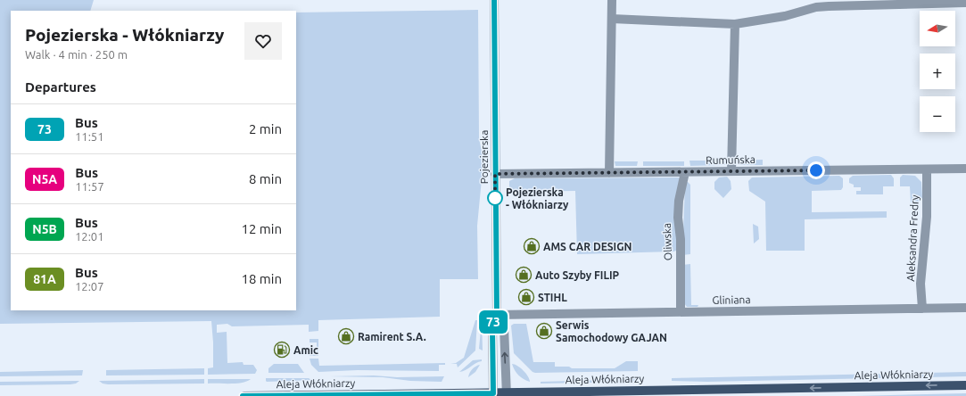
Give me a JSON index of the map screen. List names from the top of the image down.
{
  "streets": {
    "main road": ["Aleja Włókniarzy"],
    "street": [
      "Pojezierska",
      "Rumuńska",
      "Aleksandra Fredry",
      "Oliwska",
      "Gliniana"
    ]
  },
  "crossings": [
    ["Pojezierska", "Rumuńska"],
    ["Pojezierska", "Gliniana"],
    ["Pojezierska", "Aleja Włókniarzy"],
    ["Rumuńska", "Aleksandra Fredry"],
    ["Rumuńska", "Oliwska"],
    ["Aleksandra Fredry", "Gliniana"],
    ["Oliwska", "Gliniana"]
  ],
  "one_way": ["Aleja Włókniarzy"],
  "places": {
    "other": ["Pojezierska - Włókniarzy"],
    "shop": [
      "AMS CAR DESIGN",
      "Auto Szyby FILIP",
      "STIHL",
      "Serwis Samochodowy GAJAN",
      "Ramirent S.A."
    ],
    "fuel station": ["Amic"]
  },
  "lines": ["bus line 73"],
  "north": "left",
  "page": {
    "on_map": "73",
    "map_buttons": ["+", "−"],
    "heading": [
      ["Pojezierska - Włókniarzy", "Walk · 4 min · 250 m"],
      "Departures"
    ],
    "list": [
      {
        "mark": "73",
        "name": "Bus",
        "note": "11:51",
        "value": "2 min"
      },
      {
        "mark": "N5A",
        "name": "Bus",
        "note": "11:57",
        "value": "8 min"
      },
      {
        "mark": "N5B",
        "name": "Bus",
        "note": "12:01",
        "value": "12 min"
      },
      {
        "mark": "81A",
        "name": "Bus",
        "note": "12:07",
        "value": "18 min"
      }
    ]
  }
}
